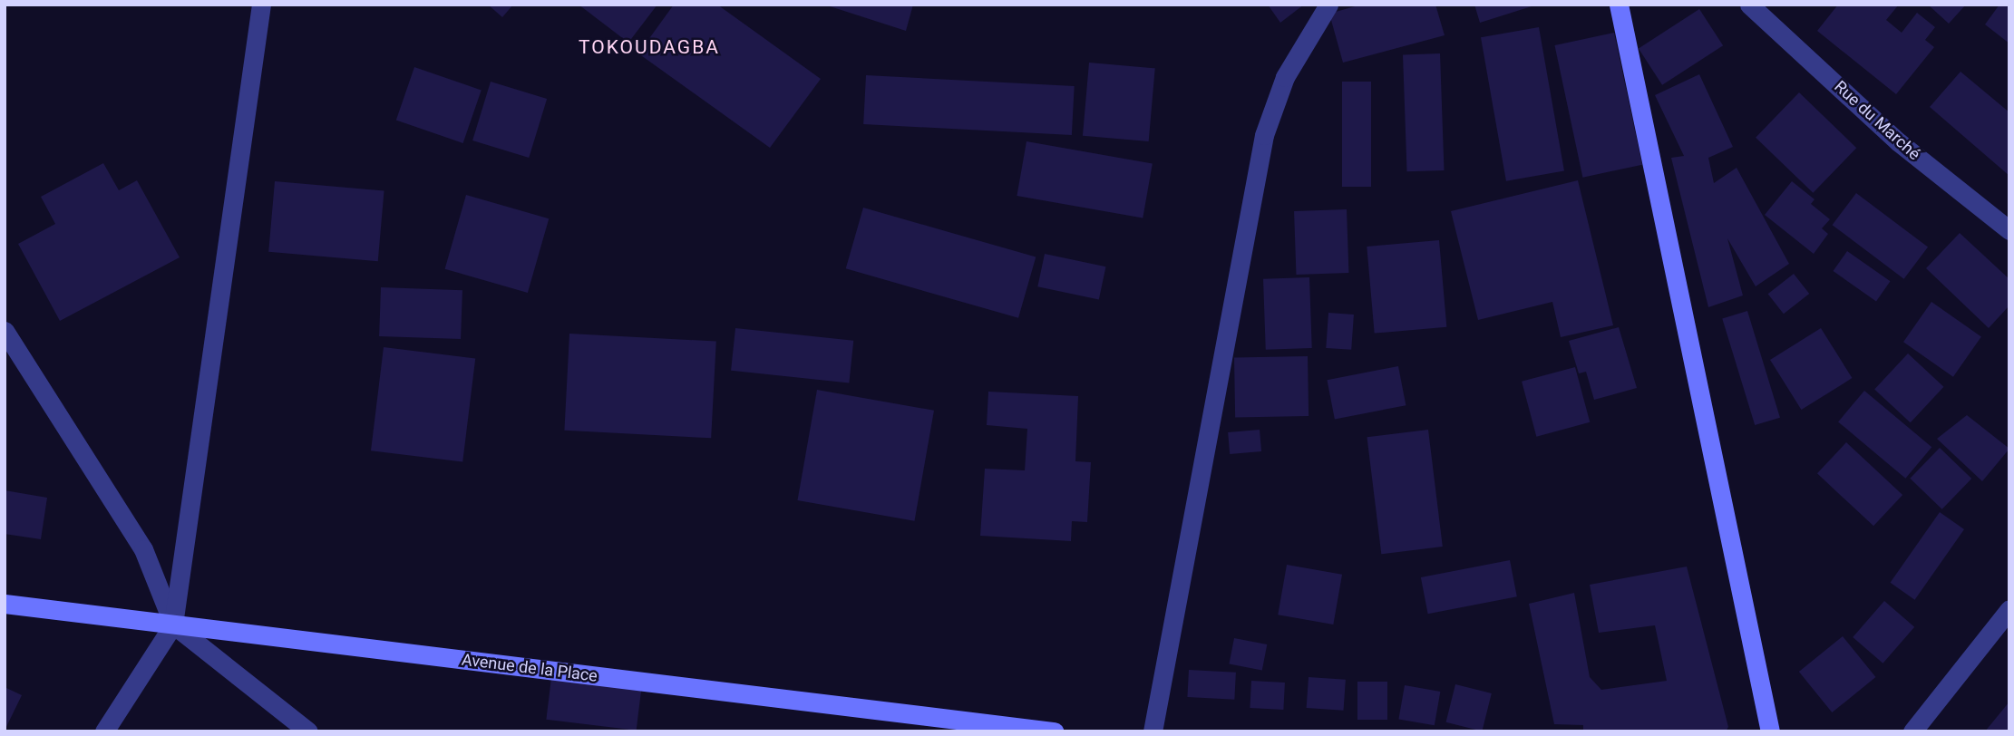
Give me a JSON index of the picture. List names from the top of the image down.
{
  "streets": {
    "street": ["Rue du Marché", "Avenue de la Place"]
  },
  "districts": ["TOKOUDAGBA"]
}
